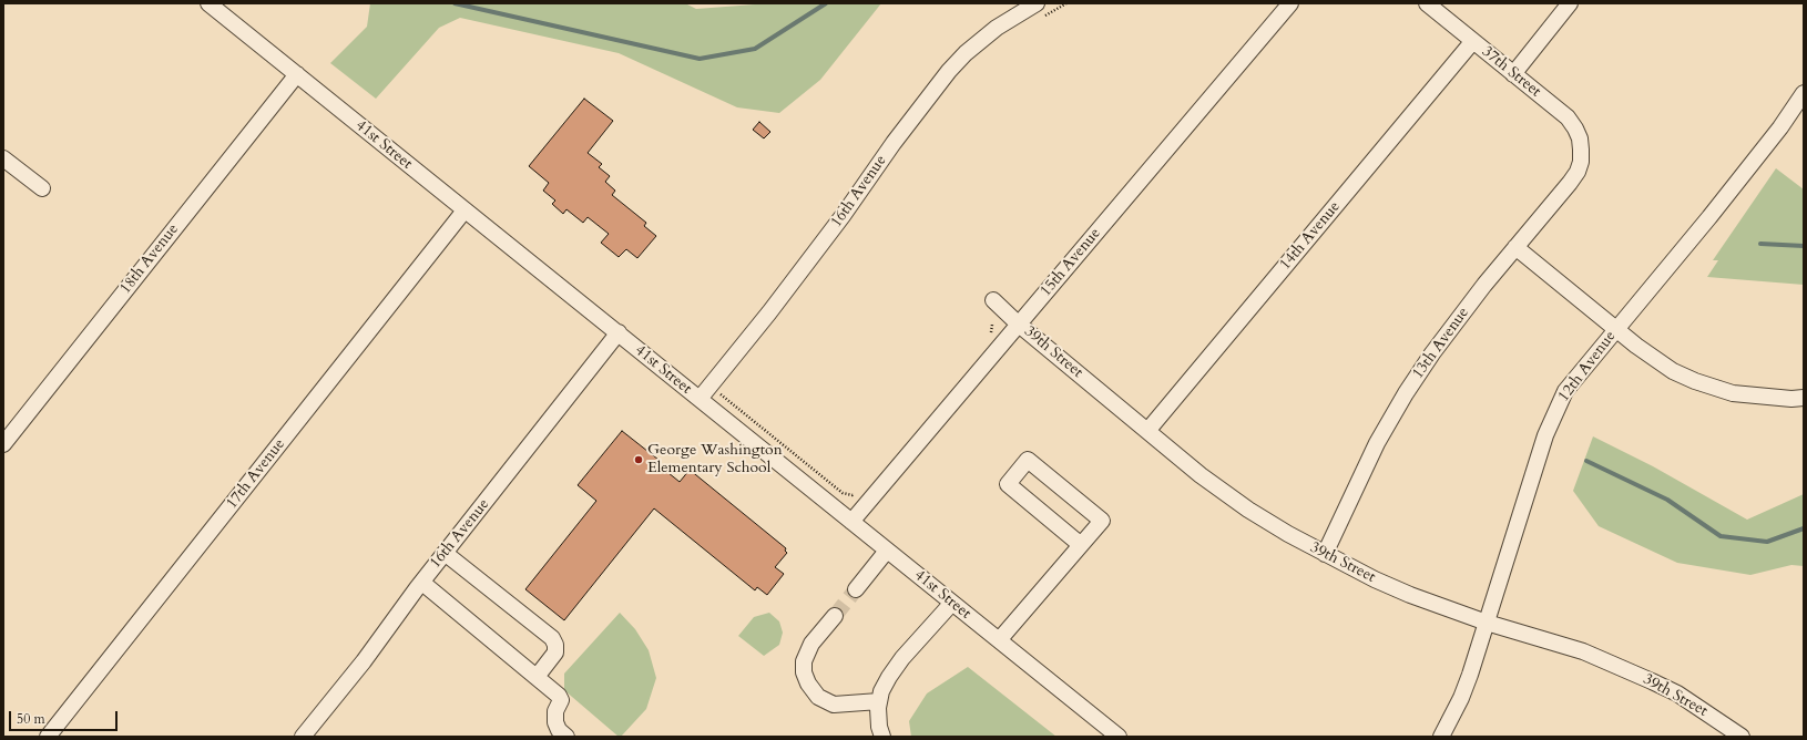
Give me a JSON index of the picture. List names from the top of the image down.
{
  "streets": {
    "street": [
      "37th Street",
      "41st Street",
      "16th Avenue",
      "14th Avenue",
      "18th Avenue",
      "15th Avenue",
      "13th Avenue",
      "39th Street",
      "12th Avenue",
      "17th Avenue"
    ]
  },
  "crossings": [
    ["37th Street", "14th Avenue"],
    ["37th Street", "13th Avenue"],
    ["41st Street", "16th Avenue"],
    ["41st Street", "18th Avenue"],
    ["41st Street", "15th Avenue"],
    ["41st Street", "17th Avenue"],
    ["14th Avenue", "39th Street"],
    ["15th Avenue", "39th Street"],
    ["13th Avenue", "39th Street"],
    ["39th Street", "12th Avenue"]
  ],
  "places": ["George Washington Elementary School"],
  "scale_bar": "50 m"
}
